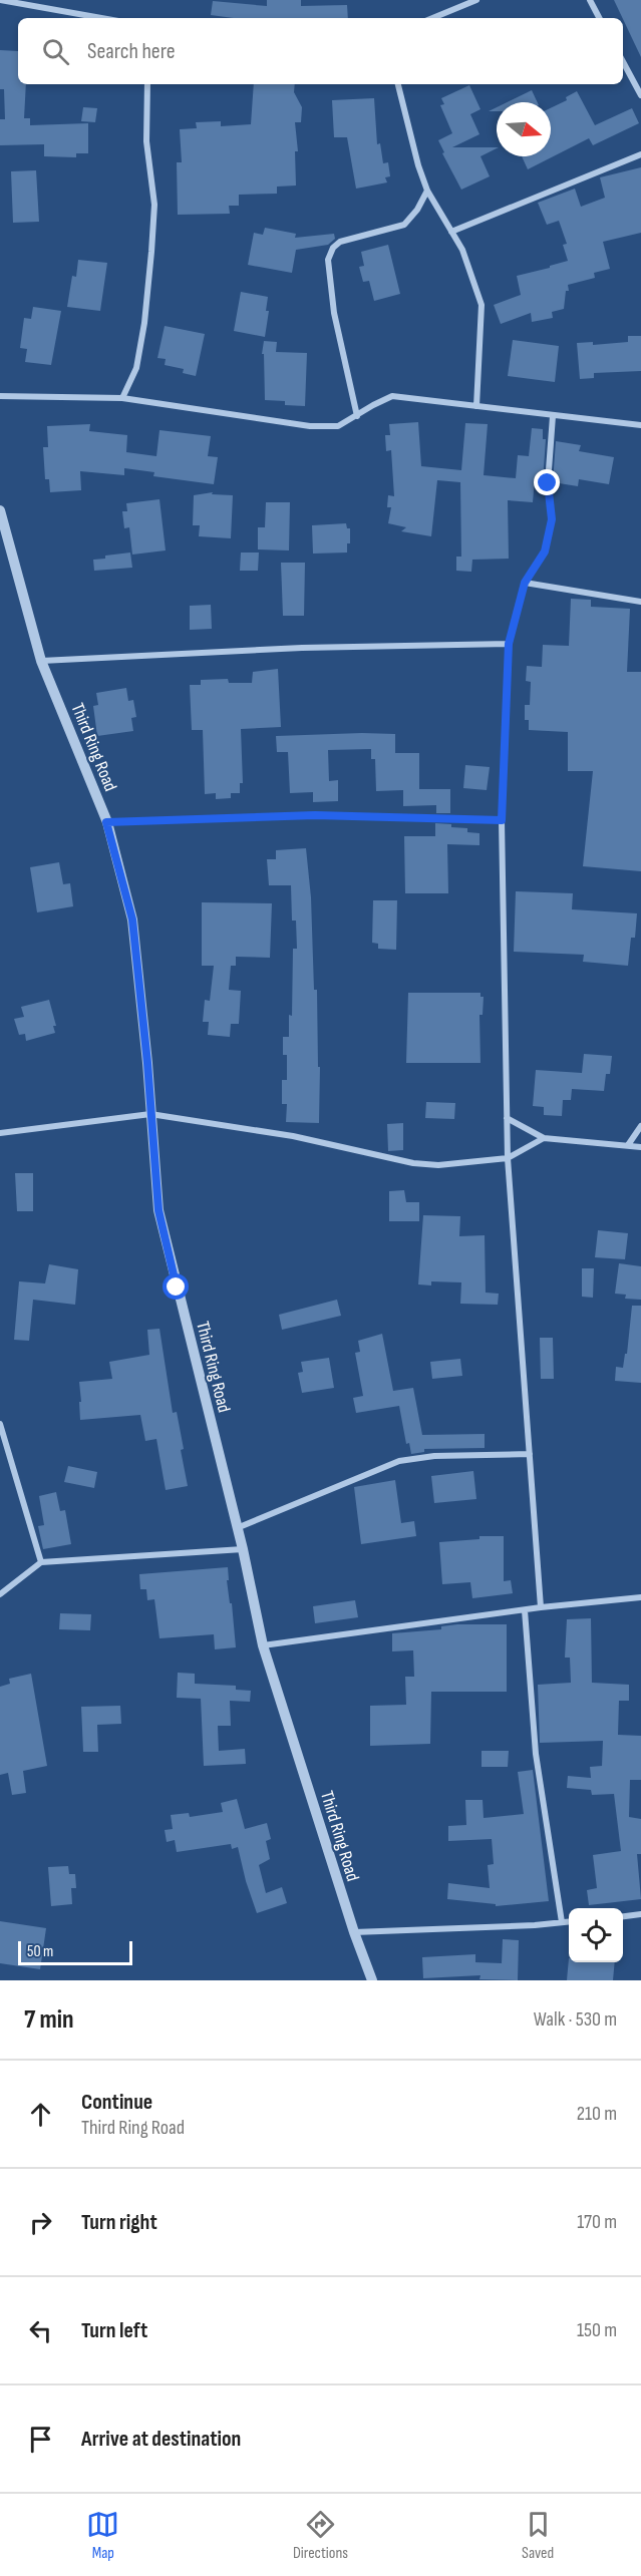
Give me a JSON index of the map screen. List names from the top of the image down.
{
  "streets": {
    "street": ["Third Ring Road"]
  },
  "scale_bar": "50 m",
  "north": "right",
  "page": {
    "search": "Search here",
    "scale": "50 m",
    "heading": ["7 min", "Walk · 530 m"],
    "list": [
      ["Continue", "Third Ring Road", "210 m"],
      ["Turn right", "170 m"],
      ["Turn left", "150 m"],
      "Arrive at destination"
    ],
    "nav": ["Map", "Directions", "Saved"]
  }
}
